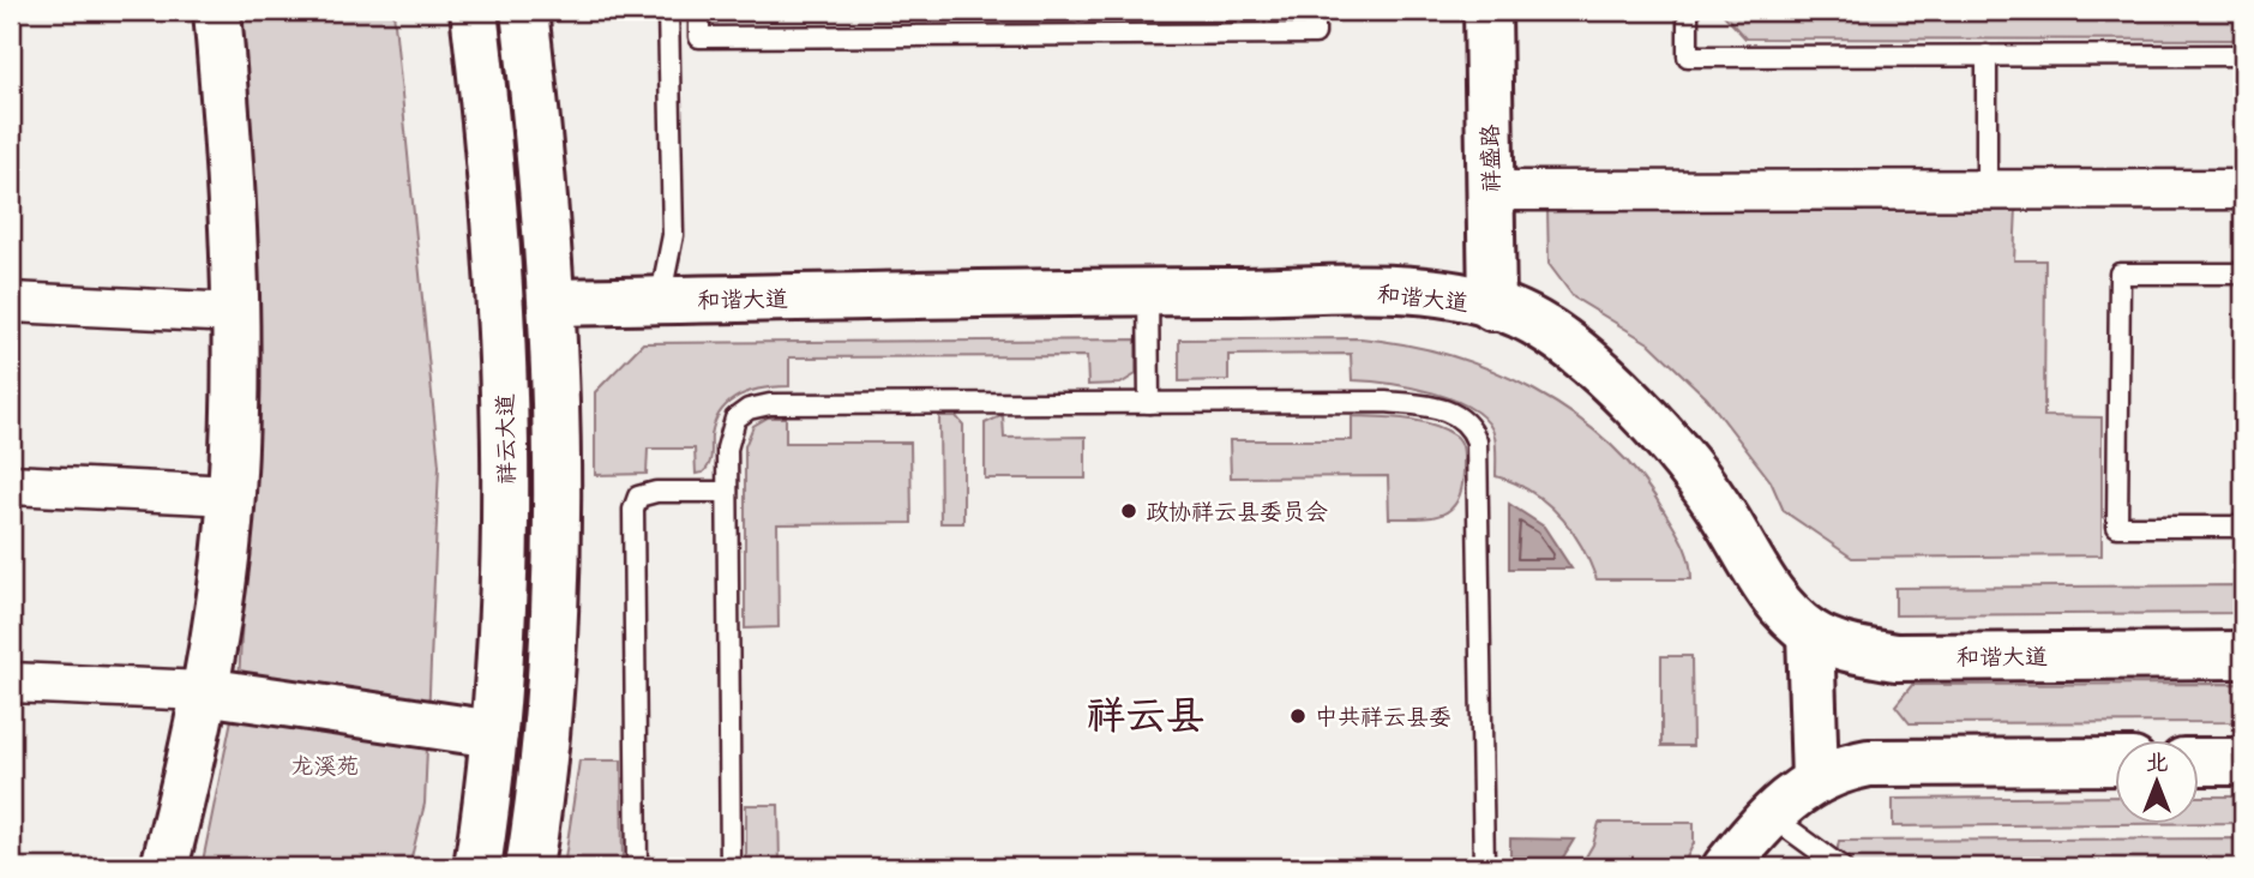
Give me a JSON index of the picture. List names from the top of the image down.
{
  "streets": {
    "main road": ["祥盛路", "和谐大道", "祥云大道"]
  },
  "crossings": [
    ["祥盛路", "和谐大道"]
  ],
  "districts": ["祥云县"],
  "parks": ["龙溪苑"],
  "places": ["政协祥云县委员会", "中共祥云县委"],
  "north": "top"
}
